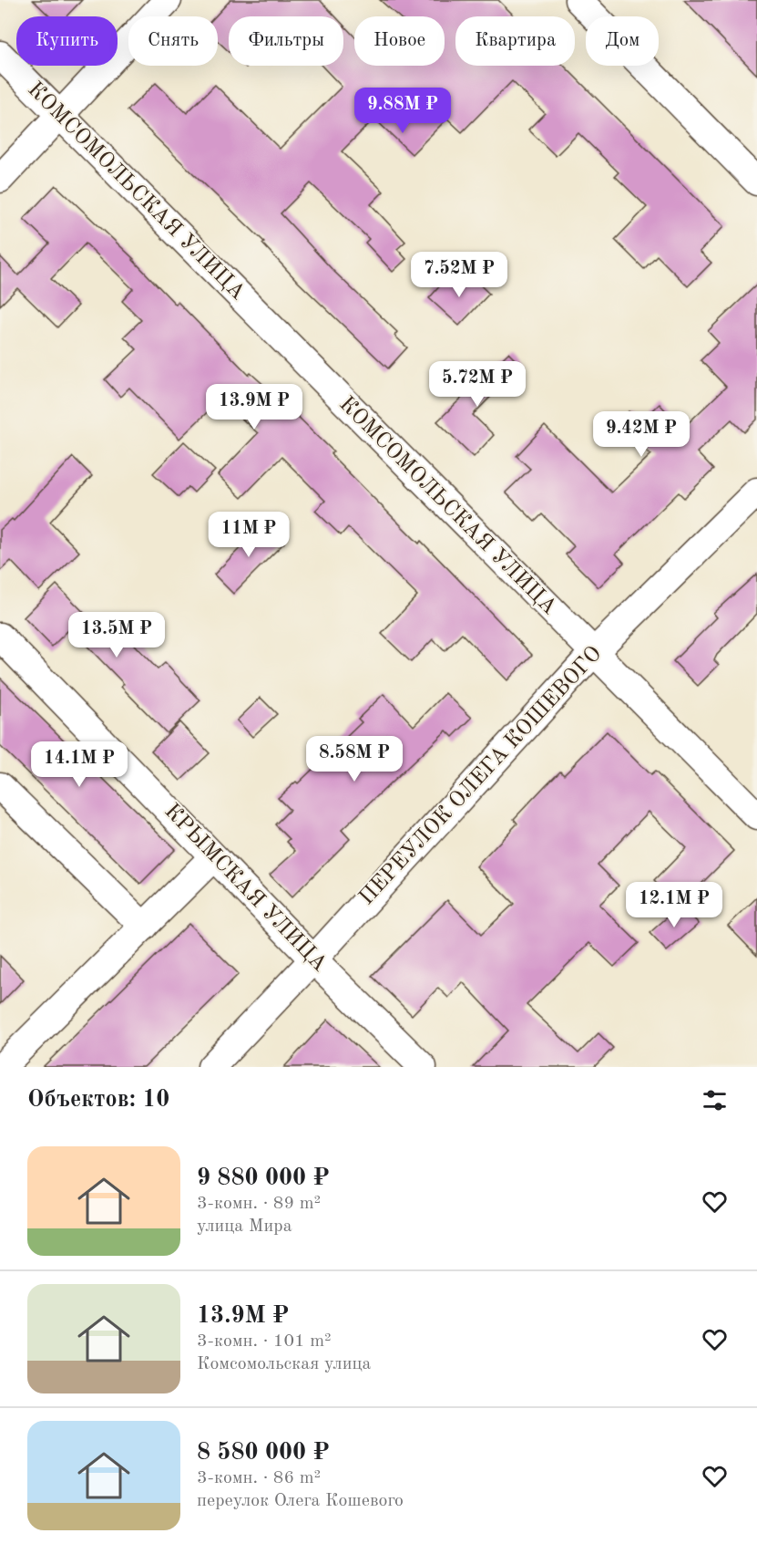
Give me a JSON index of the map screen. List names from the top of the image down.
{
  "streets": {
    "street": ["КОМСОМОЛЬСКАЯ УЛИЦА", "ПЕРЕУЛОК ОЛЕГА КОШЕВОГО", "КРЫМСКАЯ УЛИЦА"]
  },
  "crossings": [
    ["КОМСОМОЛЬСКАЯ УЛИЦА", "ПЕРЕУЛОК ОЛЕГА КОШЕВОГО"],
    ["ПЕРЕУЛОК ОЛЕГА КОШЕВОГО", "КРЫМСКАЯ УЛИЦА"]
  ],
  "page": {
    "chip": [
      "Купить",
      "Снять",
      "Фильтры",
      "Новое",
      "Квартира",
      "Дом"
    ],
    "price": [
      "9.88M ₽",
      "7.52M ₽",
      "5.72M ₽",
      "13.9M ₽",
      "9.42M ₽",
      "11M ₽",
      "13.5M ₽",
      "8.58M ₽",
      "14.1M ₽",
      "12.1M ₽"
    ],
    "heading": "Объектов: 10",
    "list": [
      {
        "name": "9 880 000 ₽",
        "note": "3-комн. · 89 m² · улица Мира"
      },
      {
        "name": "13.9M ₽",
        "note": "3-комн. · 101 m² · Комсомольская улица"
      },
      {
        "name": "8 580 000 ₽",
        "note": "3-комн. · 86 m² · переулок Олега Кошевого"
      }
    ]
  }
}
